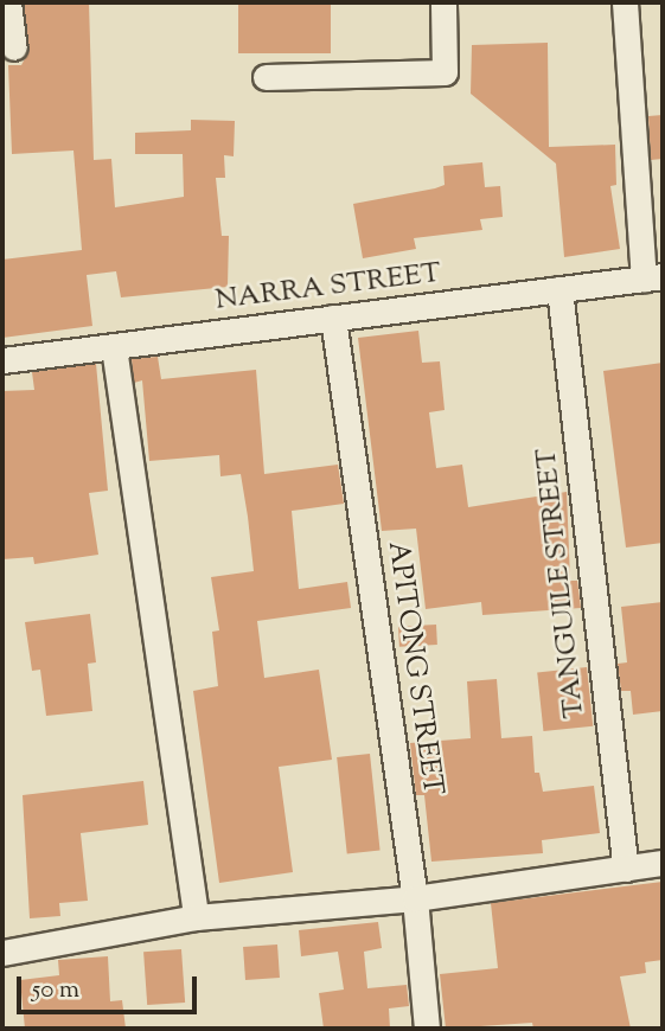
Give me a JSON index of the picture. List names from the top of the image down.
{
  "streets": {
    "street": ["NARRA STREET", "TANGUILE STREET", "APITONG STREET"]
  },
  "crossings": [
    ["NARRA STREET", "TANGUILE STREET"],
    ["NARRA STREET", "APITONG STREET"]
  ],
  "scale_bar": "50 m"
}
